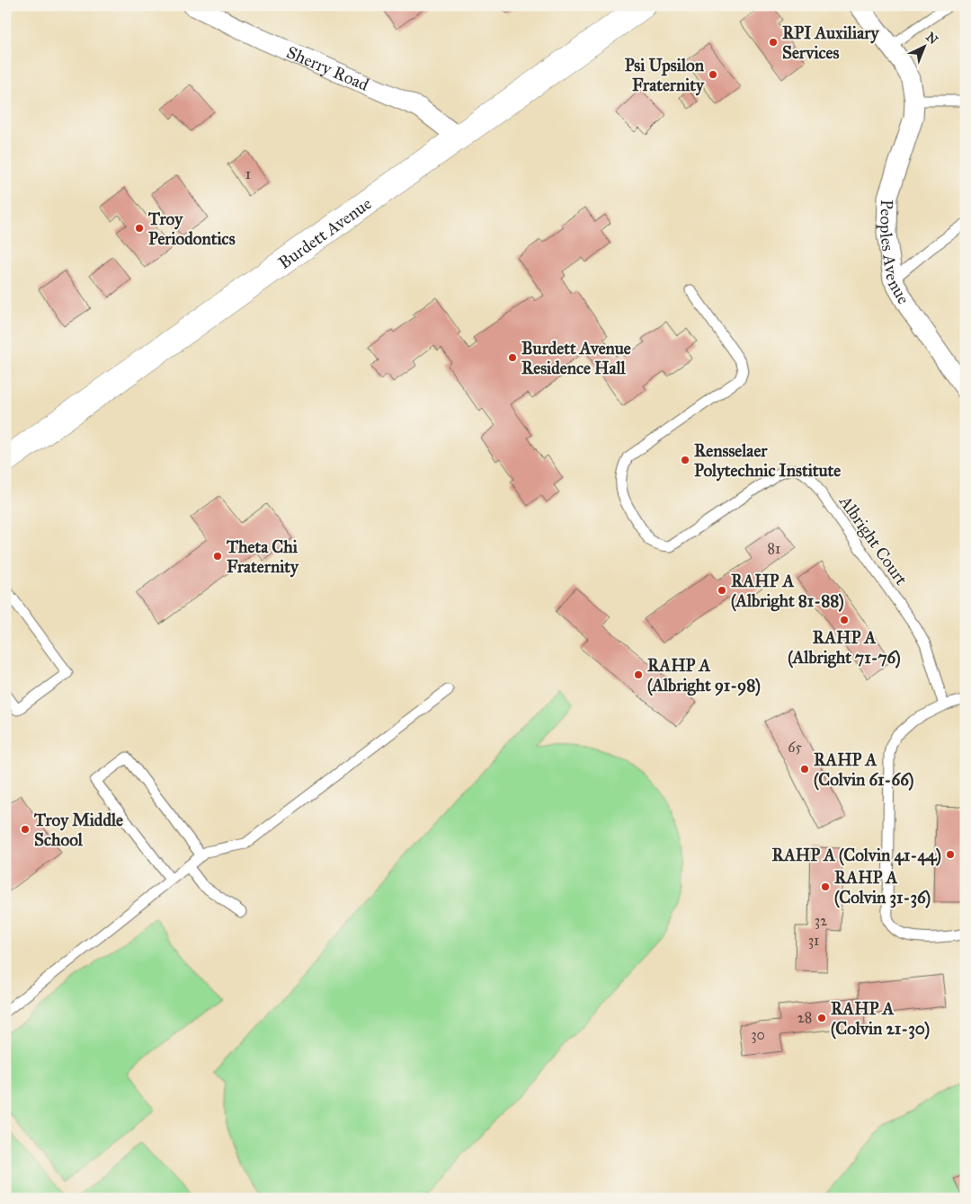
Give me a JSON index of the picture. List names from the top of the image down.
{
  "streets": {
    "street": ["Sherry Road", "Burdett Avenue", "Peoples Avenue"],
    "lane": ["Albright Court"]
  },
  "crossings": [
    ["Sherry Road", "Burdett Avenue"]
  ],
  "places": [
    "RPI Auxiliary Services",
    "Psi Upsilon Fraternity",
    "Troy Periodontics",
    "Burdett Avenue Residence Hall",
    "Rensselaer Polytechnic Institute",
    "Theta Chi Fraternity",
    "RAHP A (Albright 81-88)",
    "RAHP A (Albright 71-76)",
    "RAHP A (Albright 91-98)",
    "RAHP A (Colvin 61-66)",
    "Troy Middle School",
    "RAHP A (Colvin 41-44)",
    "RAHP A (Colvin 31-36)",
    "RAHP A (Colvin 21-30)"
  ],
  "house_numbers": [
    "1",
    "81",
    "65",
    "32",
    "31",
    "28",
    "30"
  ],
  "north": "top right"
}
